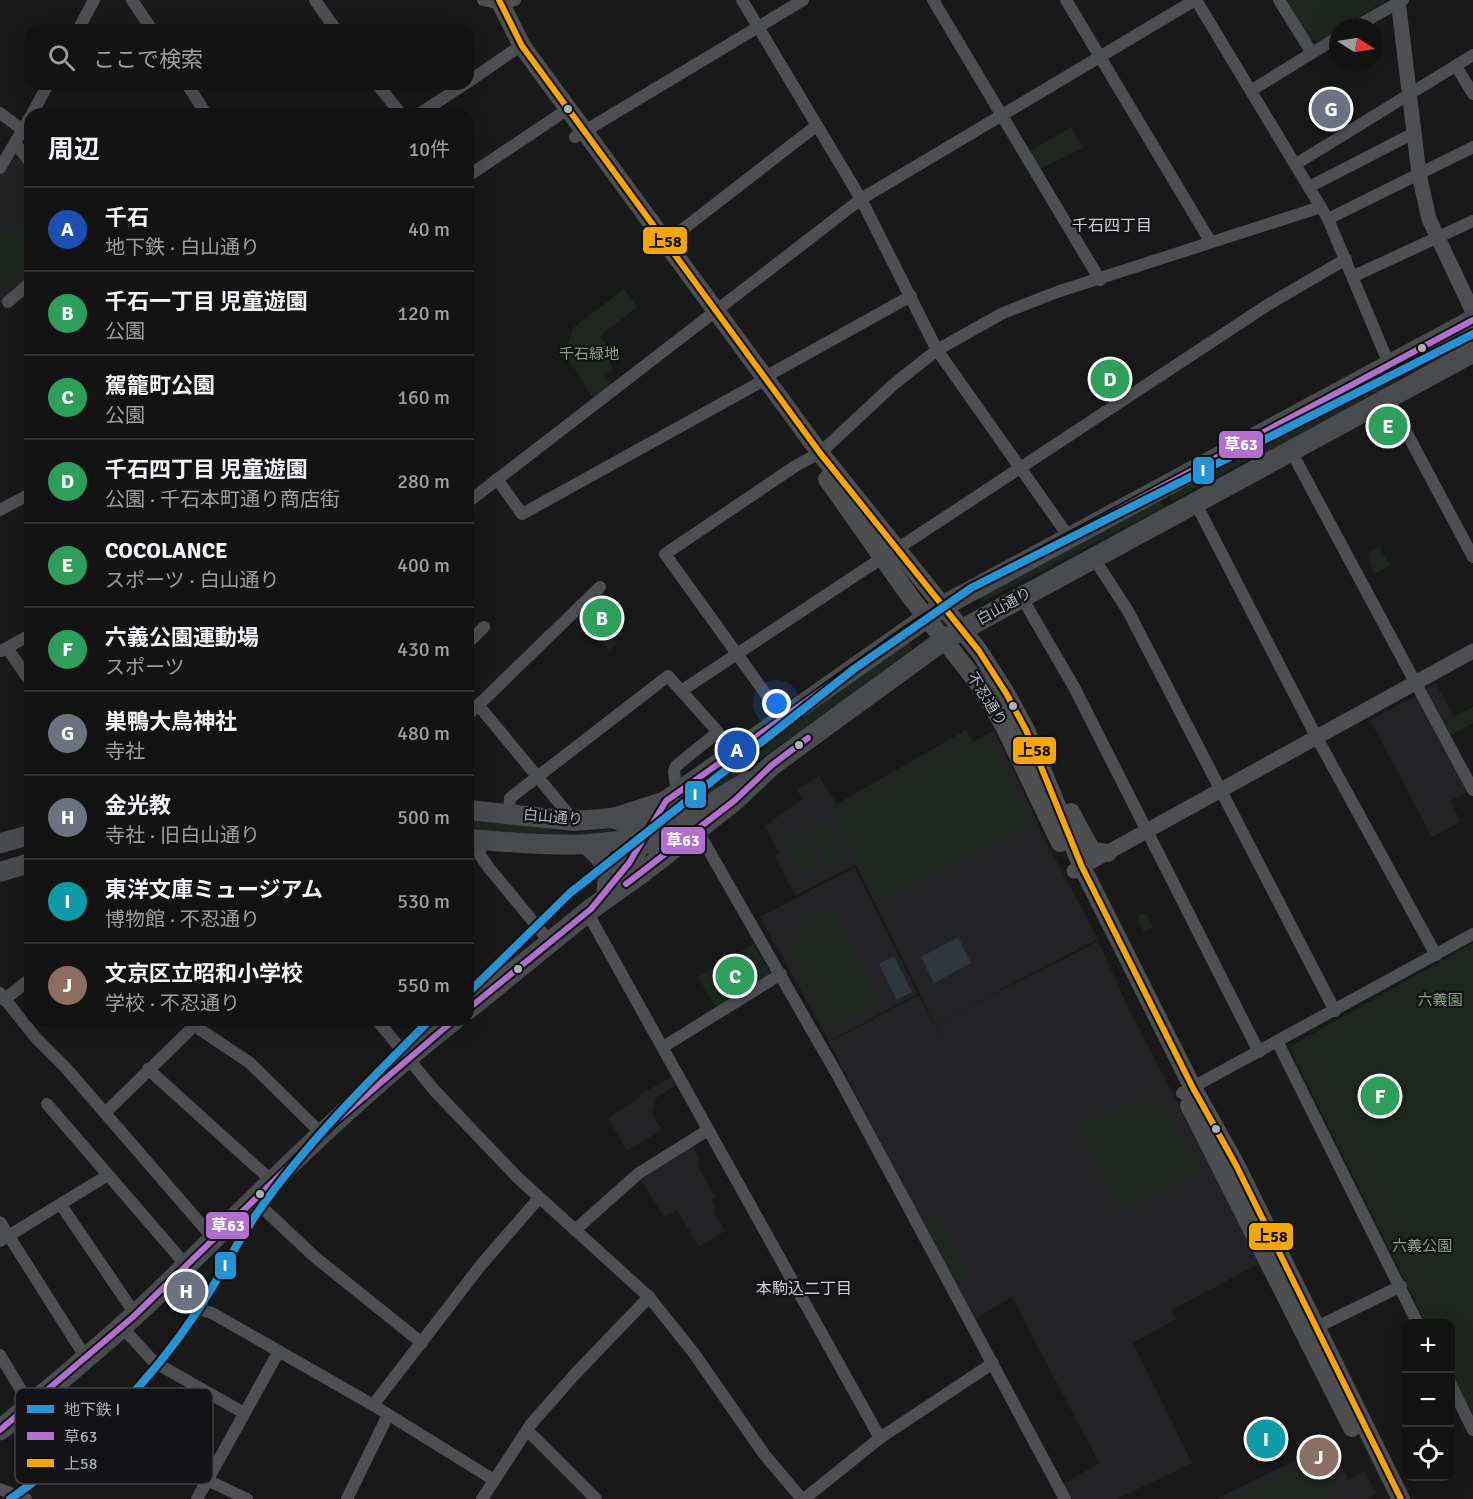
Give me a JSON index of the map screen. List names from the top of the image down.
{
  "streets": {
    "highway": ["白山通り"],
    "main road": ["不忍通り"]
  },
  "crossings": [
    ["白山通り", "不忍通り"]
  ],
  "districts": ["千石四丁目", "本駒込二丁目"],
  "parks": ["千石緑地", "六義園", "六義公園"],
  "lines": ["transit line 上58", "transit line 草63", "metro line I"],
  "legend": ["地下鉄 I", "草63", "上58"],
  "north": "right",
  "page": {
    "search": "ここで検索",
    "pins": [
      "G",
      "D",
      "E",
      "B",
      "A",
      "C",
      "F",
      "H",
      "I",
      "J"
    ],
    "heading": ["周辺", "10件"],
    "list": [
      {
        "mark": "A",
        "name": "千石",
        "note": "地下鉄 · 白山通り",
        "value": "40 m"
      },
      {
        "mark": "B",
        "name": "千石一丁目 児童遊園",
        "note": "公園",
        "value": "120 m"
      },
      {
        "mark": "C",
        "name": "駕籠町公園",
        "note": "公園",
        "value": "160 m"
      },
      {
        "mark": "D",
        "name": "千石四丁目 児童遊園",
        "note": "公園 · 千石本町通り商店街",
        "value": "280 m"
      },
      {
        "mark": "E",
        "name": "COCOLANCE",
        "note": "スポーツ · 白山通り",
        "value": "400 m"
      },
      {
        "mark": "F",
        "name": "六義公園運動場",
        "note": "スポーツ",
        "value": "430 m"
      },
      {
        "mark": "G",
        "name": "巣鴨大鳥神社",
        "note": "寺社",
        "value": "480 m"
      },
      {
        "mark": "H",
        "name": "金光教",
        "note": "寺社 · 旧白山通り",
        "value": "500 m"
      },
      {
        "mark": "I",
        "name": "東洋文庫ミュージアム",
        "note": "博物館 · 不忍通り",
        "value": "530 m"
      },
      {
        "mark": "J",
        "name": "文京区立昭和小学校",
        "note": "学校 · 不忍通り",
        "value": "550 m"
      }
    ],
    "map_buttons": ["+", "−"]
  }
}
